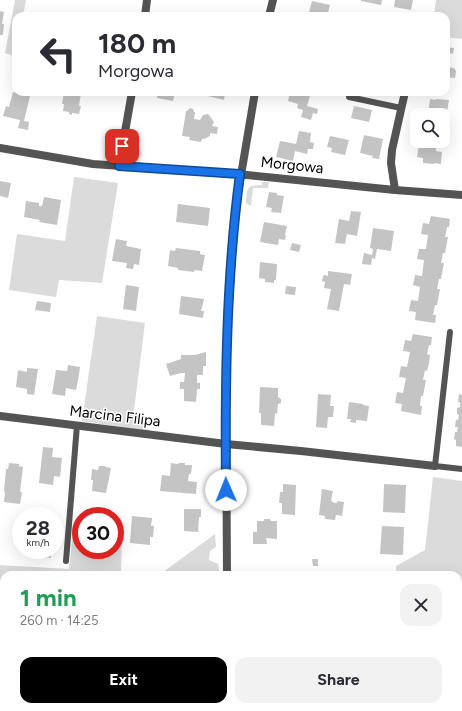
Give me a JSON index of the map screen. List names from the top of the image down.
{
  "streets": {
    "street": ["Morgowa", "Marcina Filipa"]
  },
  "page": {
    "turn": ["180 m", "Morgowa"],
    "speed": "28 km/h",
    "limit": "30",
    "heading": ["1 min", "260 m · 14:25"],
    "buttons": ["Exit", "Share"]
  }
}
